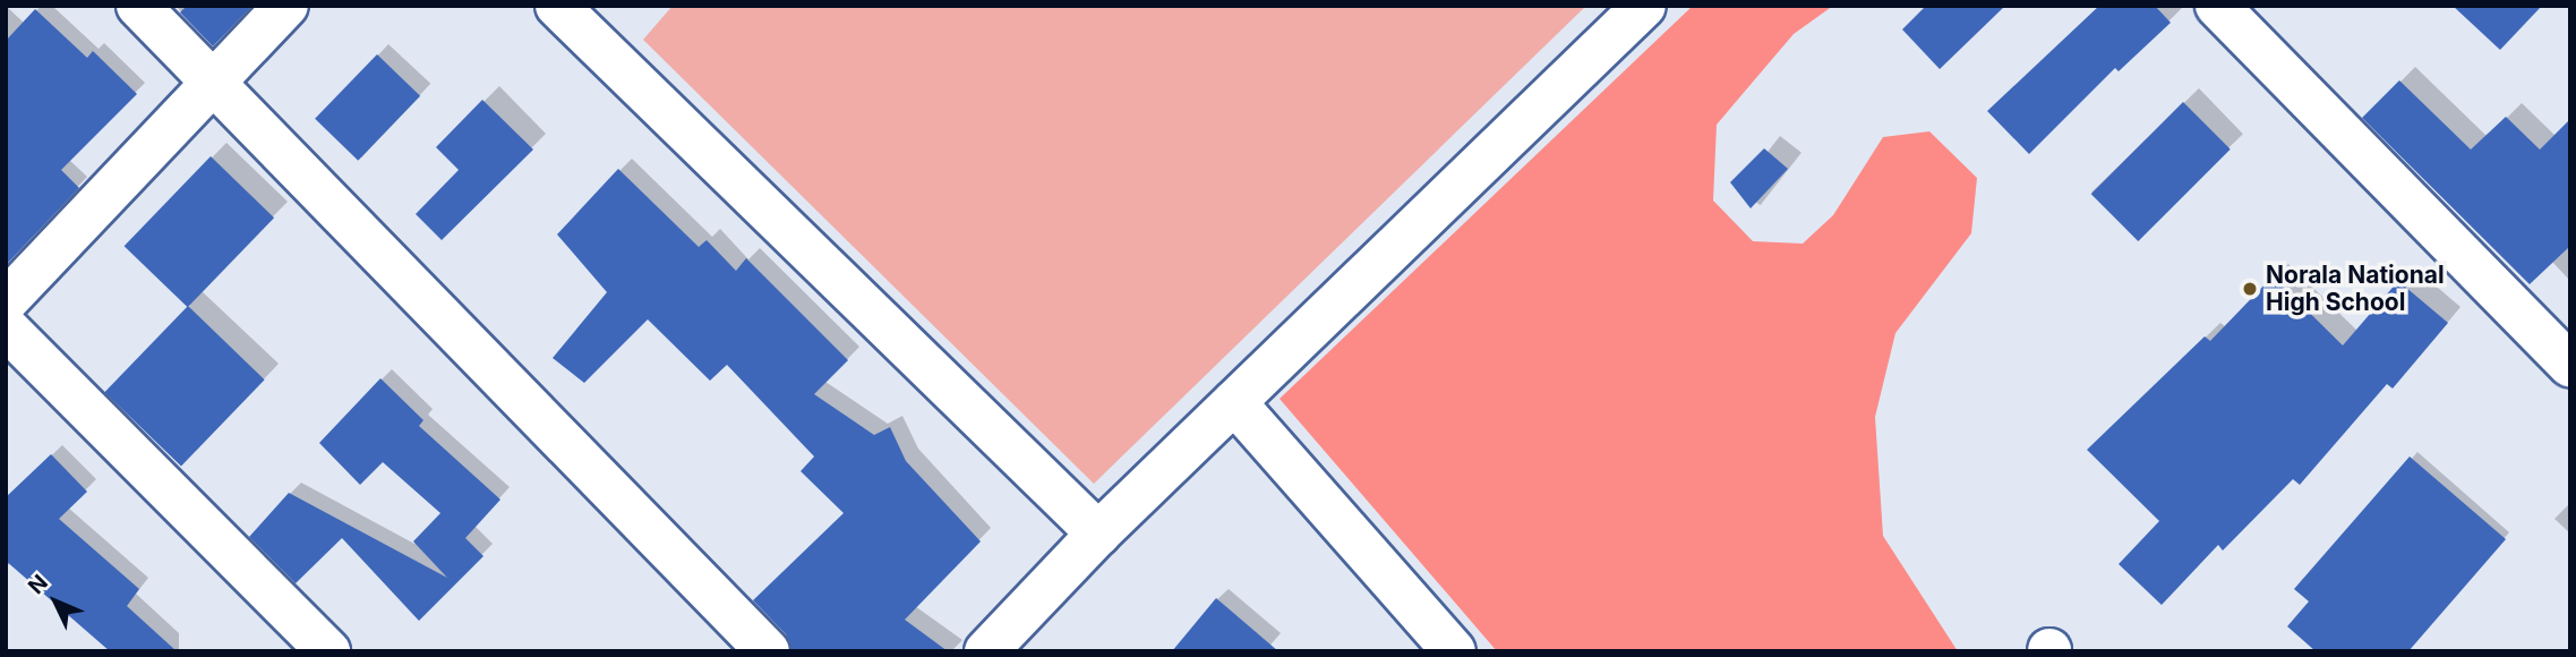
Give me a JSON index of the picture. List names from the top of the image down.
{
  "places": ["Norala National High School"],
  "north": "top left"
}
